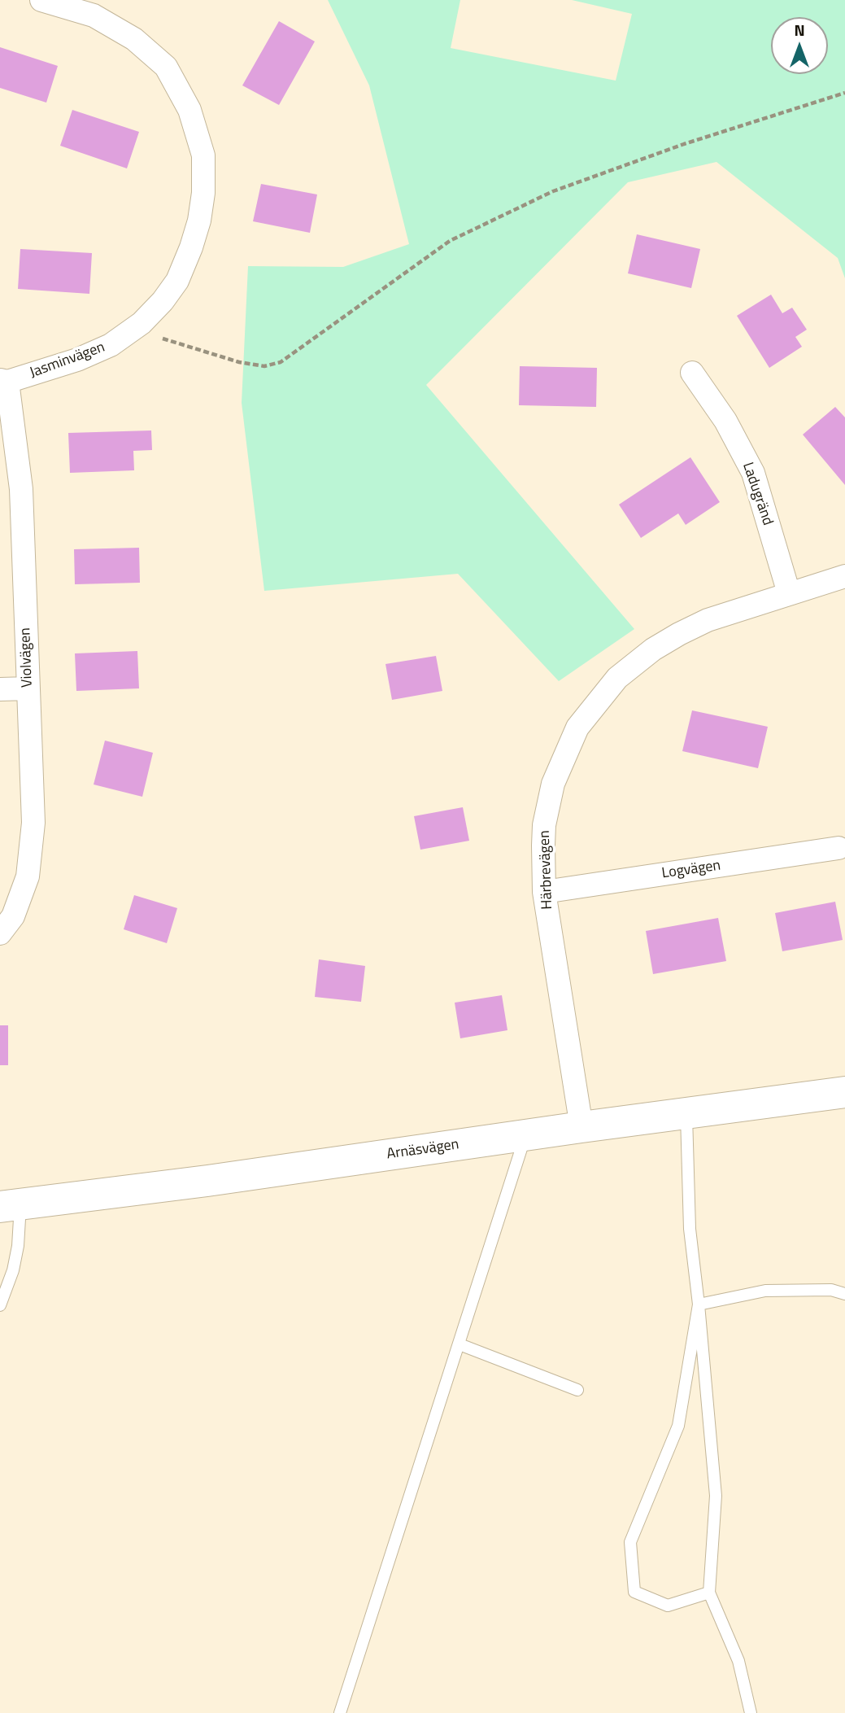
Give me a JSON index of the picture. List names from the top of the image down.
{
  "streets": {
    "street": [
      "Jasminvägen",
      "Ladugränd",
      "Violvägen",
      "Härbrevägen",
      "Logvägen",
      "Arnäsvägen"
    ]
  },
  "crossings": [
    ["Jasminvägen", "Violvägen"],
    ["Ladugränd", "Härbrevägen"],
    ["Härbrevägen", "Logvägen"],
    ["Härbrevägen", "Arnäsvägen"]
  ],
  "north": "top"
}
